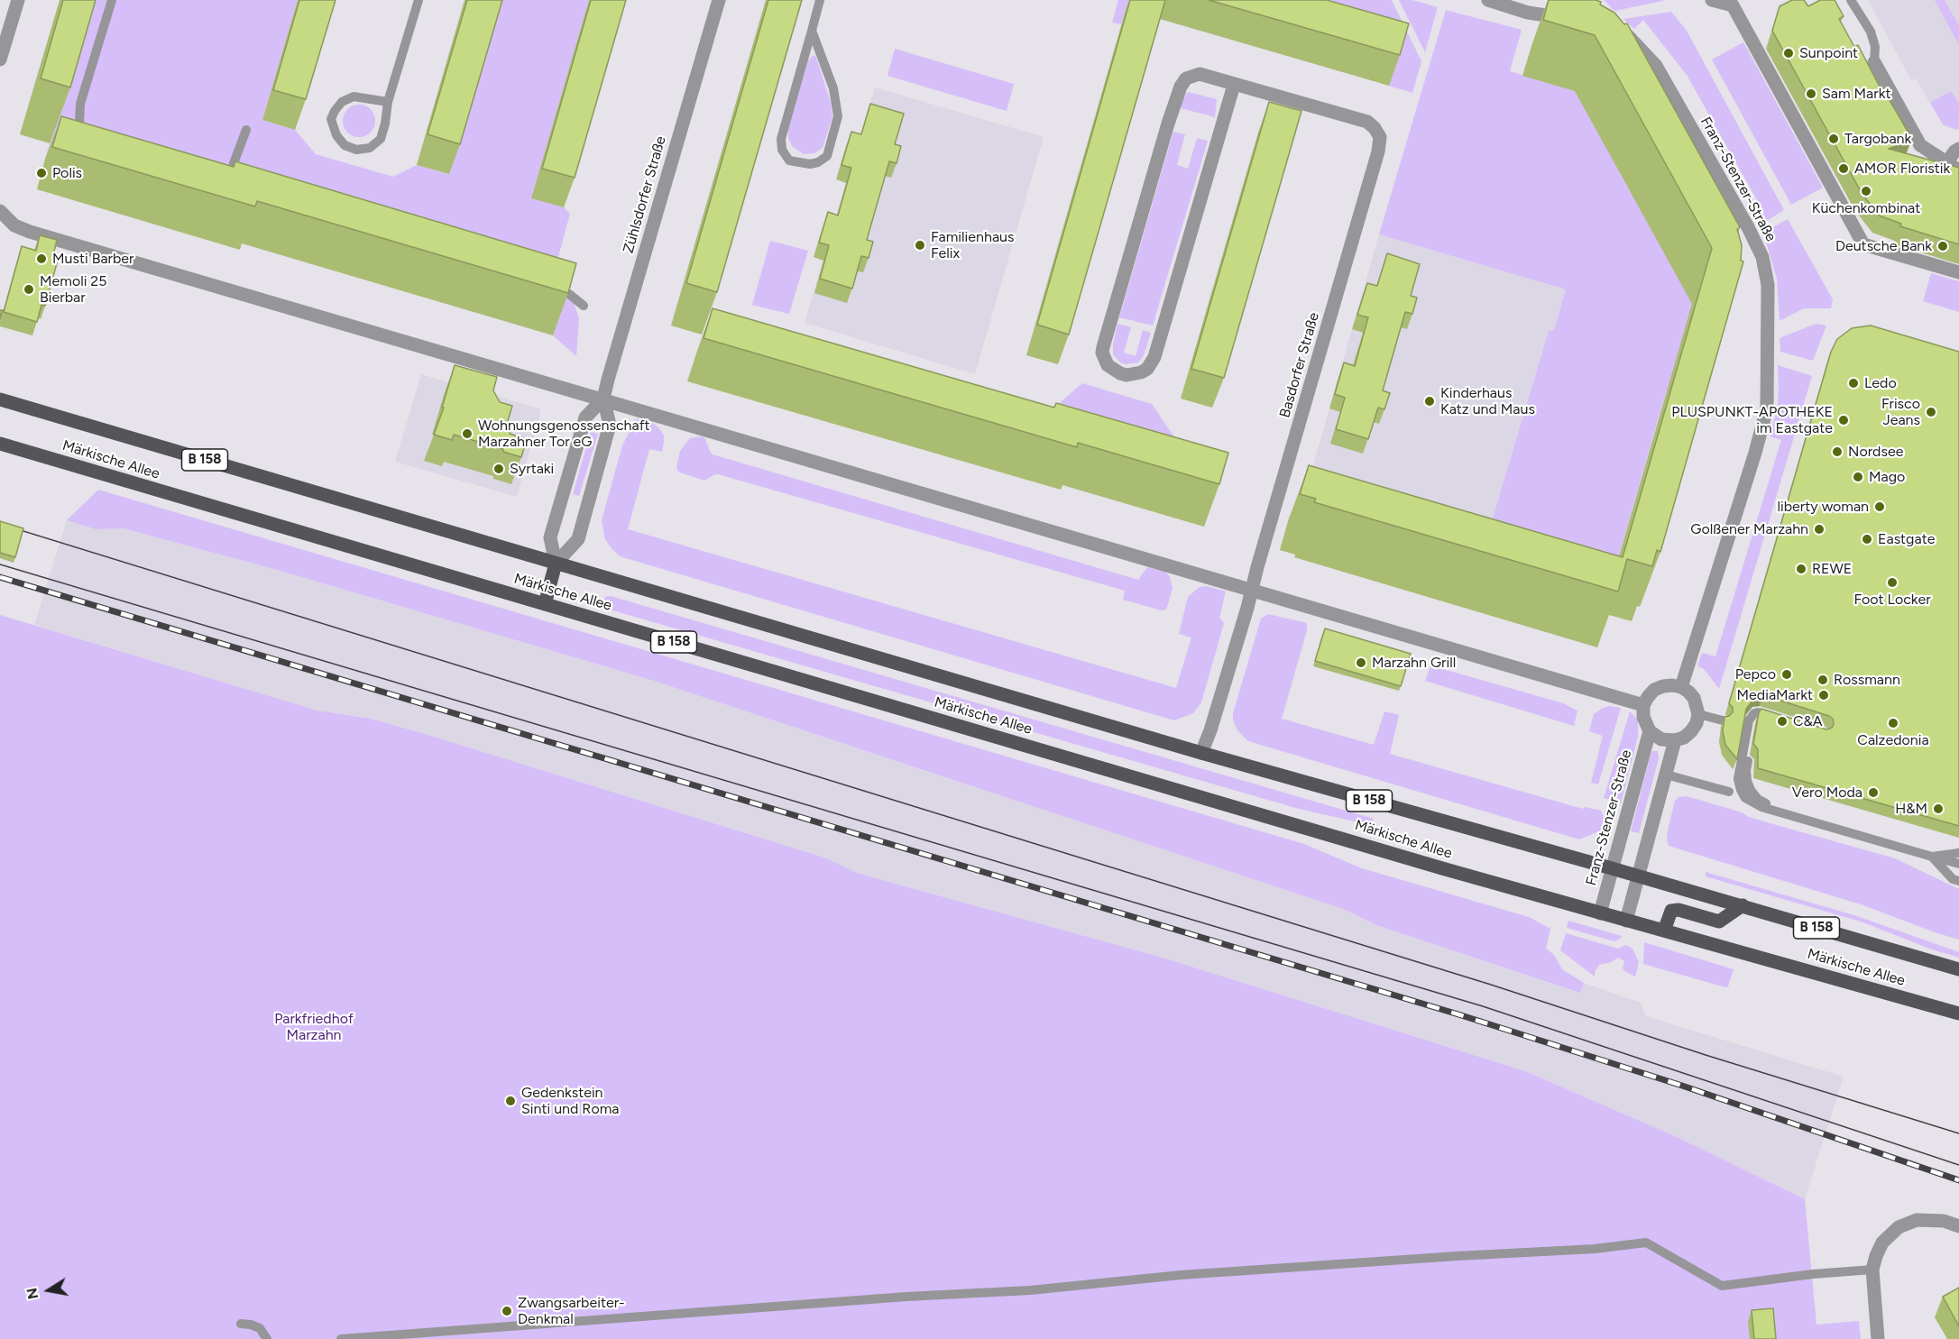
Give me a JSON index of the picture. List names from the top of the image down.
{
  "streets": {
    "main road": ["Märkische Allee", "B 158"],
    "street": ["Franz-Stenzer-Straße", "Zühlsdorfer Straße", "Basdorfer Straße"]
  },
  "crossings": [
    ["Franz-Stenzer-Straße", "Märkische Allee"],
    ["Zühlsdorfer Straße", "Märkische Allee"],
    ["Basdorfer Straße", "Märkische Allee"]
  ],
  "parks": ["Parkfriedhof Marzahn"],
  "places": [
    "Sunpoint",
    "Sam Markt",
    "Targobank",
    "AMOR Floristik",
    "Polis",
    "Küchenkombinat",
    "Familienhaus Felix",
    "Deutsche Bank",
    "Musti Barber",
    "Memoli 25 Bierbar",
    "Ledo",
    "Kinderhaus Katz und Maus",
    "Frisco Jeans",
    "PLUSPUNKT-APOTHEKE im Eastgate",
    "Wohnungsgenossenschaft Marzahner Tor eG",
    "Nordsee",
    "Syrtaki",
    "Mago",
    "liberty woman",
    "Golßener Marzahn",
    "Eastgate",
    "REWE",
    "Foot Locker",
    "Marzahn Grill",
    "Pepco",
    "Rossmann",
    "MediaMarkt",
    "C&A",
    "Calzedonia",
    "Vero Moda",
    "H&M",
    "Gedenkstein Sinti und Roma",
    "Zwangsarbeiter- Denkmal"
  ],
  "north": "left"
}
